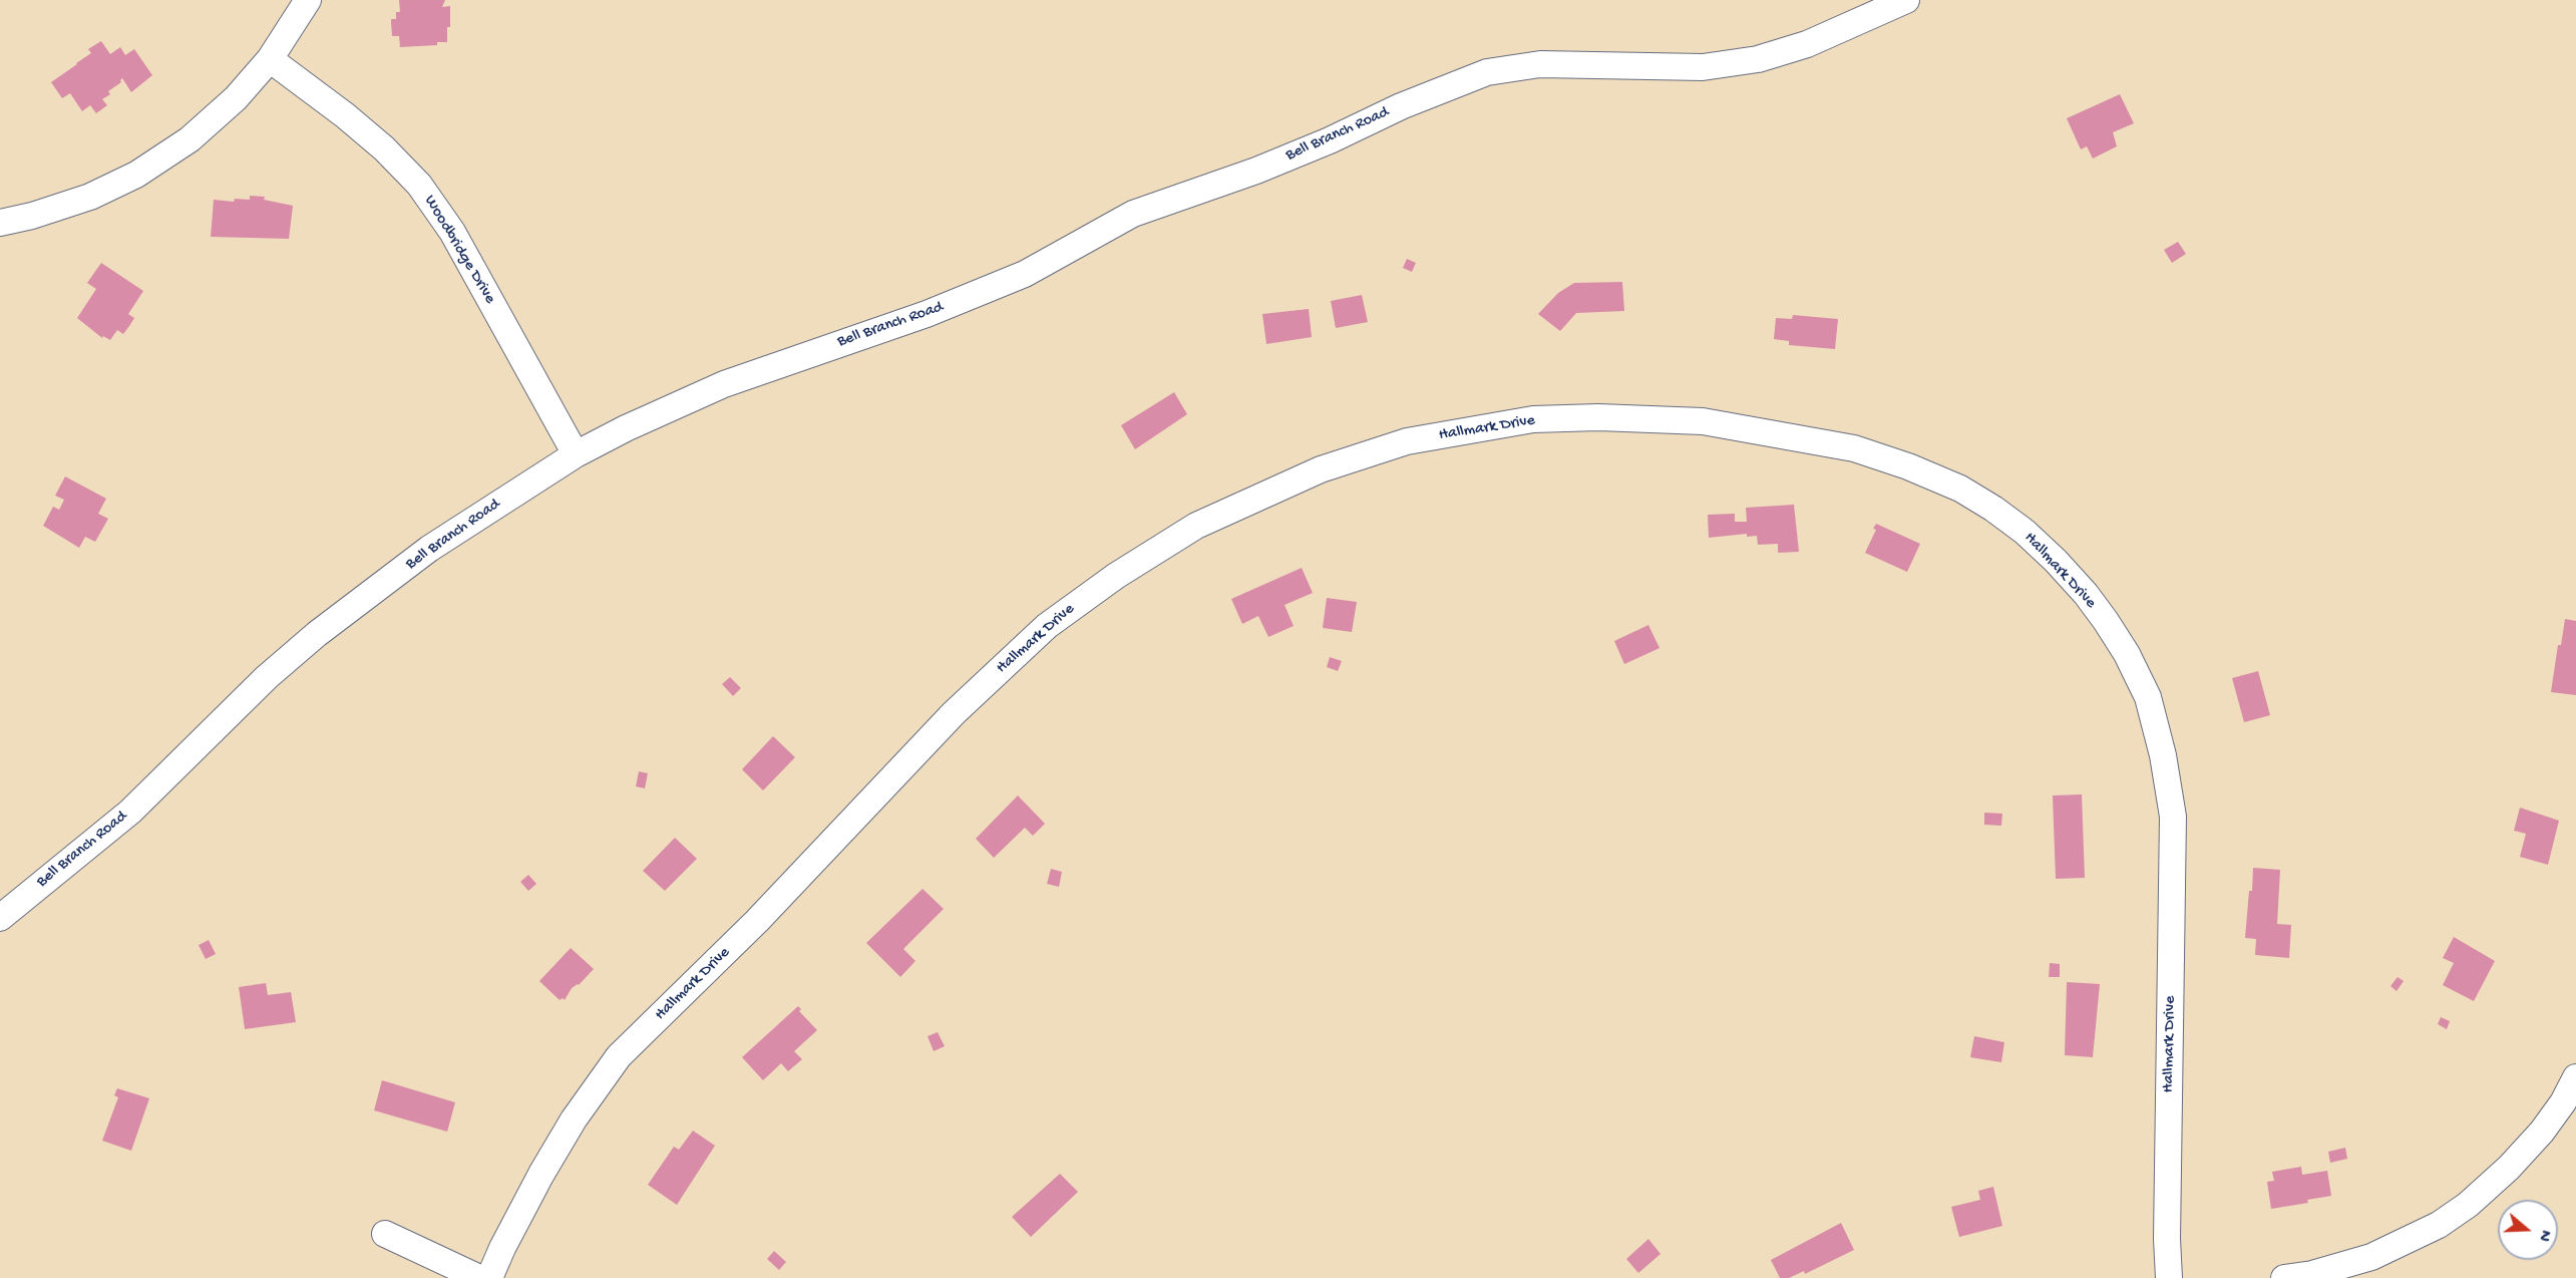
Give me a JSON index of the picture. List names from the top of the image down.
{
  "streets": {
    "street": ["Bell Branch Road", "Woodbridge Drive", "Hallmark Drive"]
  },
  "crossings": [
    ["Bell Branch Road", "Woodbridge Drive"]
  ],
  "north": "right"
}
